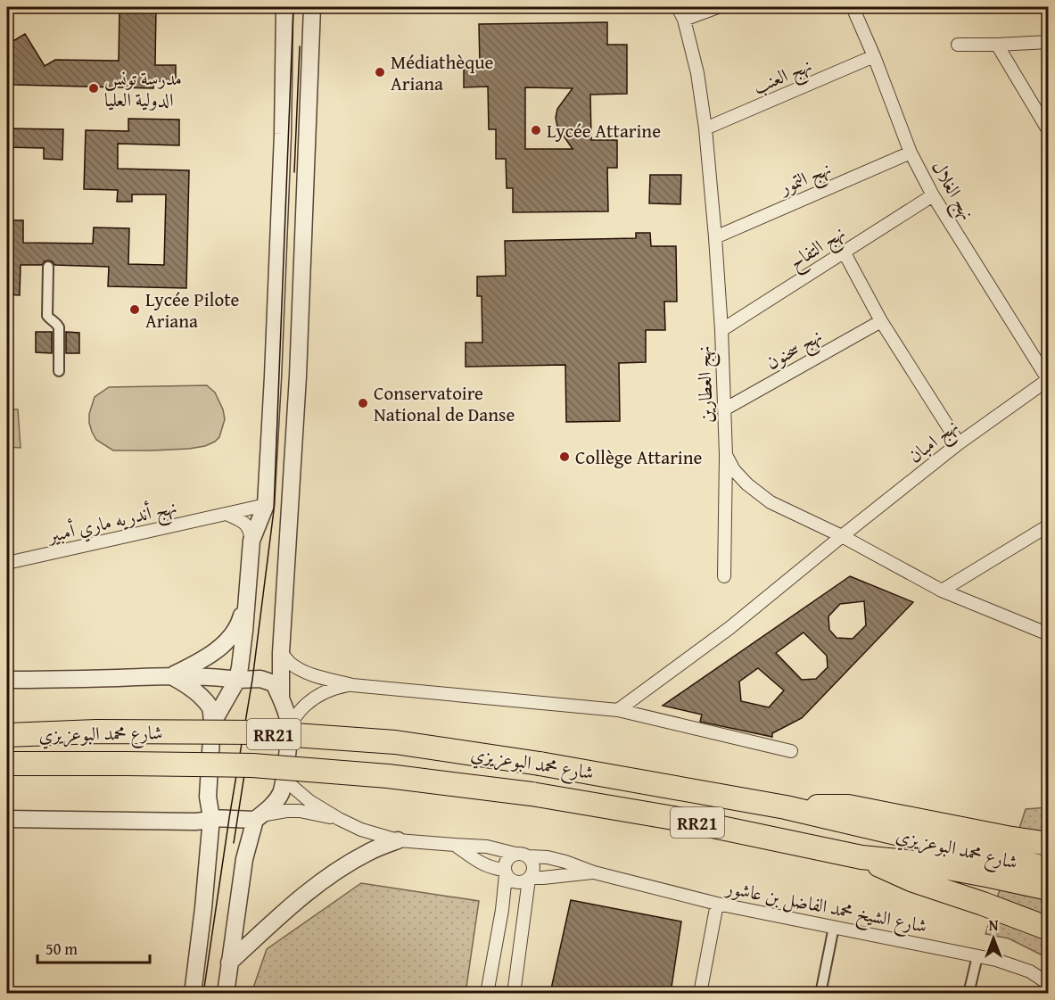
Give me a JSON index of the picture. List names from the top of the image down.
{
  "streets": {
    "highway": ["شارع محمد البوعزيزي", "RR21"],
    "street": [
      "نهج العنب",
      "نهج التمور",
      "نهج الغلال",
      "نهج التفاح",
      "نهج سحنون",
      "نهج العطارين",
      "نهج امبان",
      "نهج أندريه ماري أمبير",
      "شارع الشيخ محمد الفاضل بن عاشور"
    ]
  },
  "crossings": [
    ["نهج العنب", "نهج الغلال"],
    ["نهج العنب", "نهج العطارين"],
    ["نهج التمور", "نهج الغلال"],
    ["نهج التمور", "نهج العطارين"],
    ["نهج الغلال", "نهج التفاح"],
    ["نهج الغلال", "نهج امبان"],
    ["نهج التفاح", "نهج العطارين"],
    ["نهج سحنون", "نهج العطارين"]
  ],
  "places": [
    "Médiathèque Ariana",
    "مدرسة تونس الدولية العليا",
    "Lycée Attarine",
    "Lycée Pilote Ariana",
    "Conservatoire National de Danse",
    "Collège Attarine"
  ],
  "scale_bar": "50 m",
  "north": "top"
}
